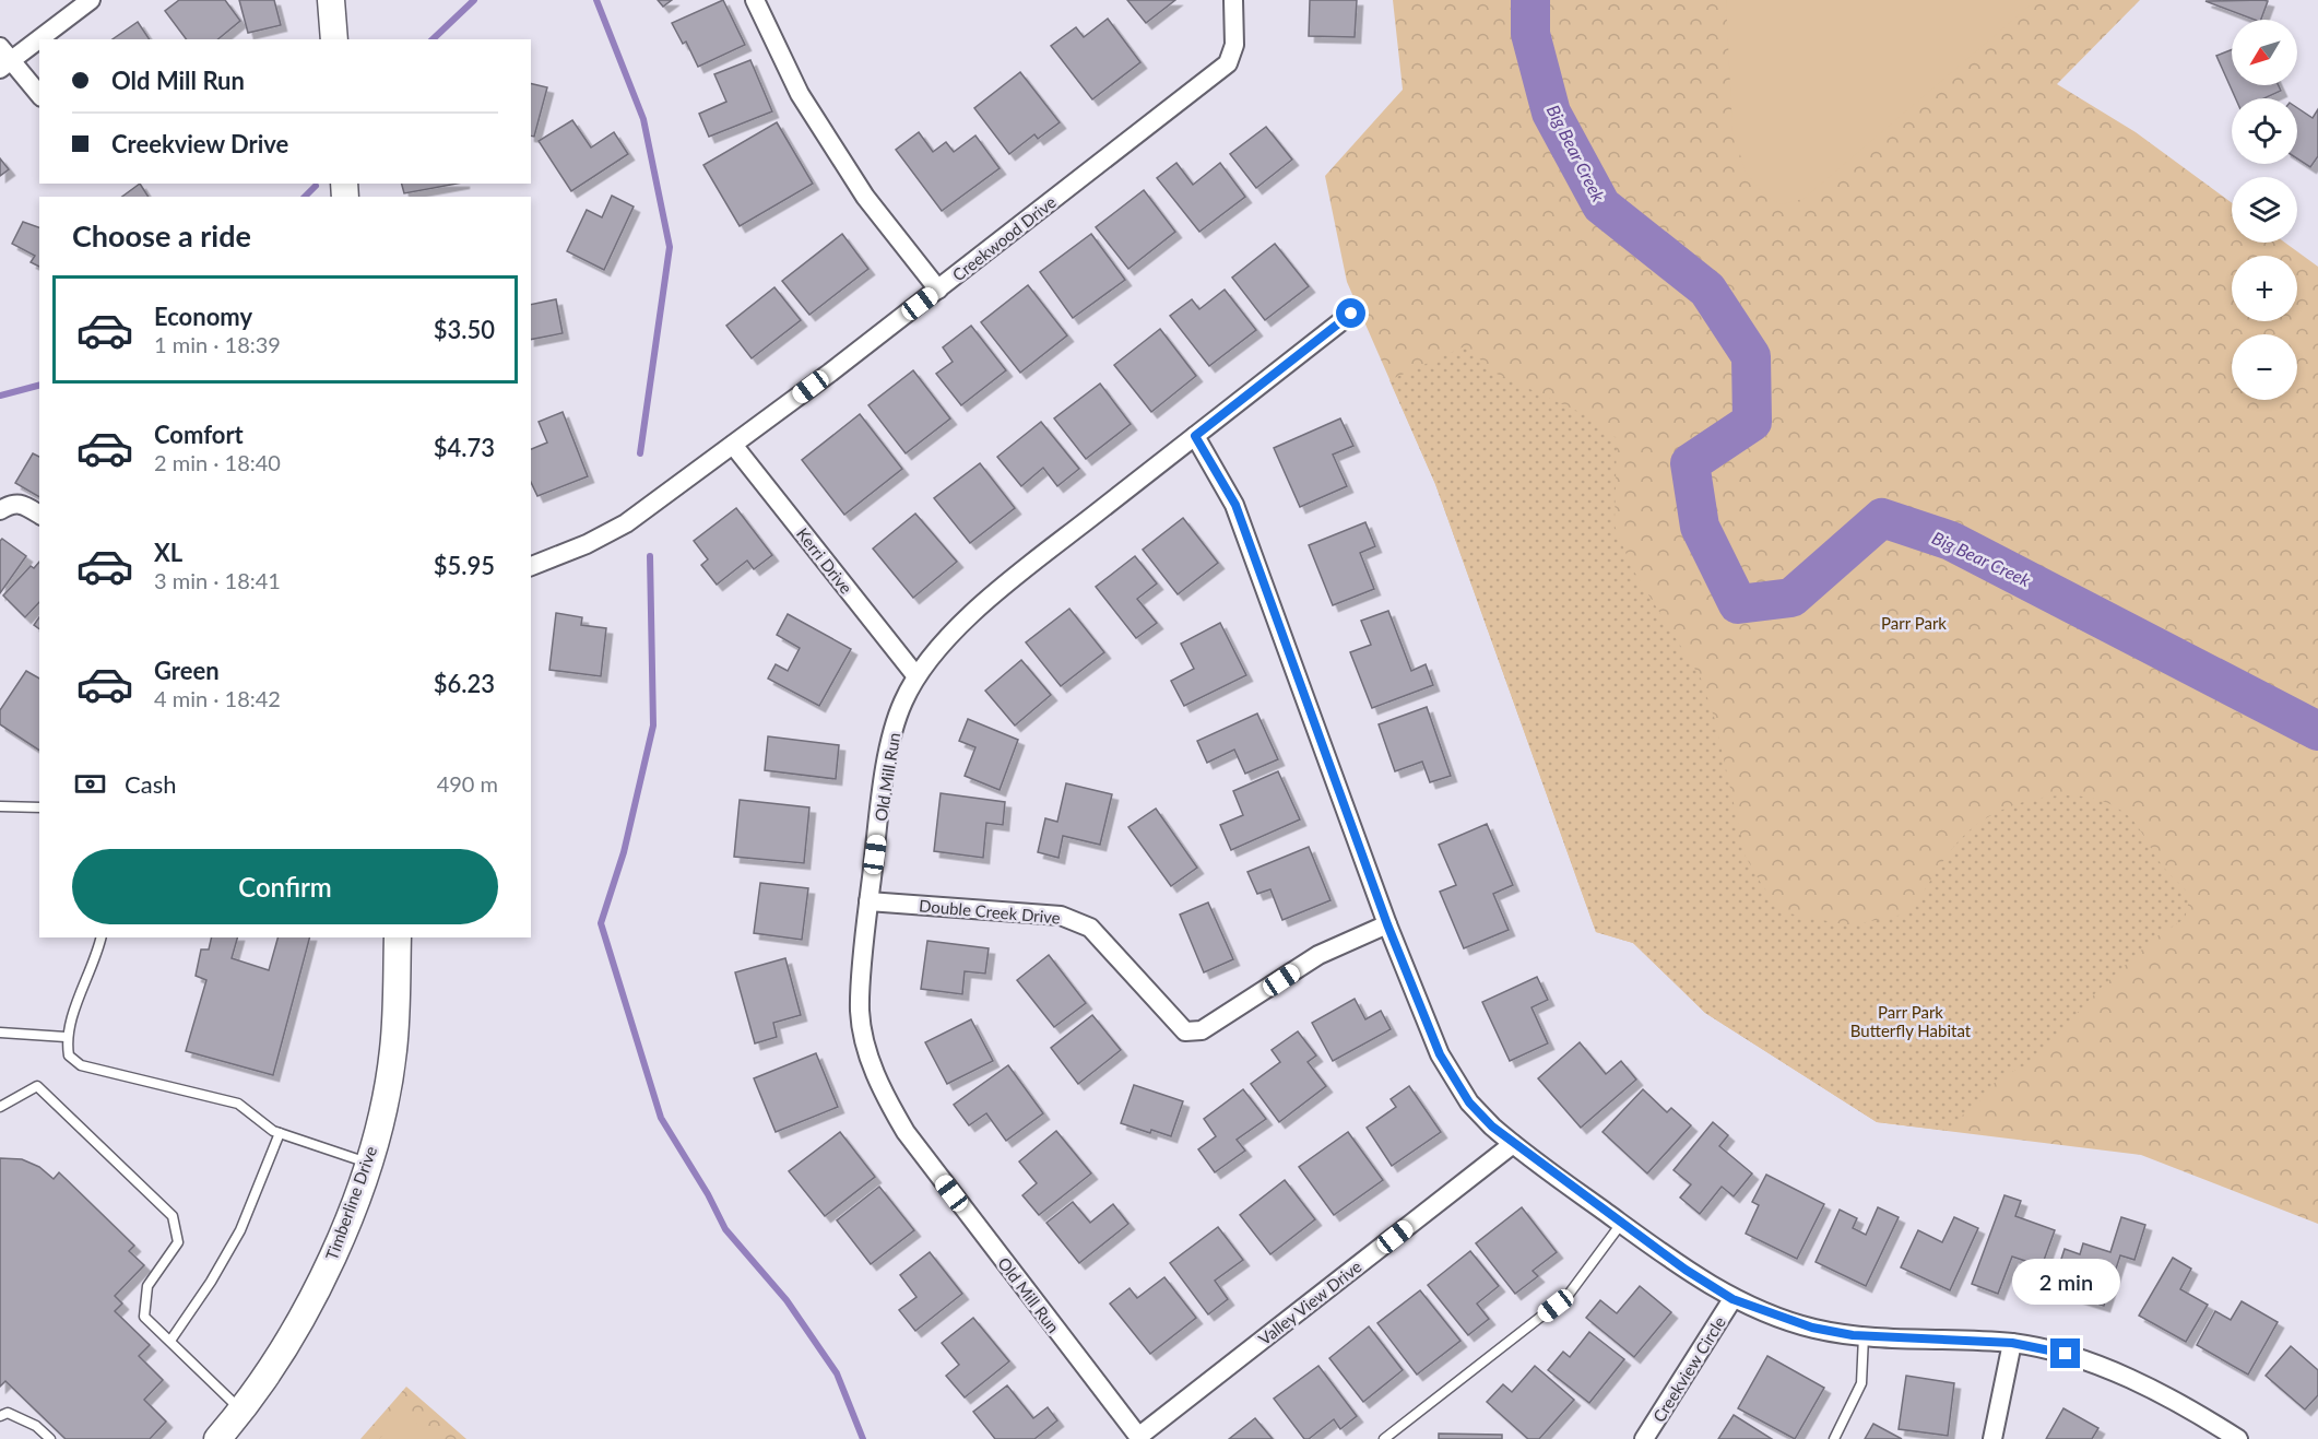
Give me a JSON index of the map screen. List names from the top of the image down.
{
  "streets": {
    "street": [
      "Creekwood Drive",
      "Kerri Drive",
      "Old Mill Run",
      "Double Creek Drive",
      "Timberline Drive",
      "Valley View Drive",
      "Creekview Circle"
    ]
  },
  "crossings": [
    ["Creekwood Drive", "Kerri Drive"],
    ["Kerri Drive", "Old Mill Run"],
    ["Old Mill Run", "Double Creek Drive"],
    ["Old Mill Run", "Valley View Drive"]
  ],
  "water": ["Big Bear Creek"],
  "parks": ["Parr Park", "Parr Park Butterfly Habitat"],
  "north": "bottom left",
  "page": {
    "map_buttons": ["+", "−"],
    "banner": ["Old Mill Run", "Creekview Drive"],
    "heading": "Choose a ride",
    "list": [
      {
        "name": "Economy",
        "note": "1 min · 18:39",
        "value": "$3.50"
      },
      {
        "name": "Comfort",
        "note": "2 min · 18:40",
        "value": "$4.73"
      },
      {
        "name": "XL",
        "note": "3 min · 18:41",
        "value": "$5.95"
      },
      {
        "name": "Green",
        "note": "4 min · 18:42",
        "value": "$6.23"
      }
    ],
    "pay": ["Cash", "490 m"],
    "buttons": "Confirm",
    "bubble": "2 min"
  }
}
